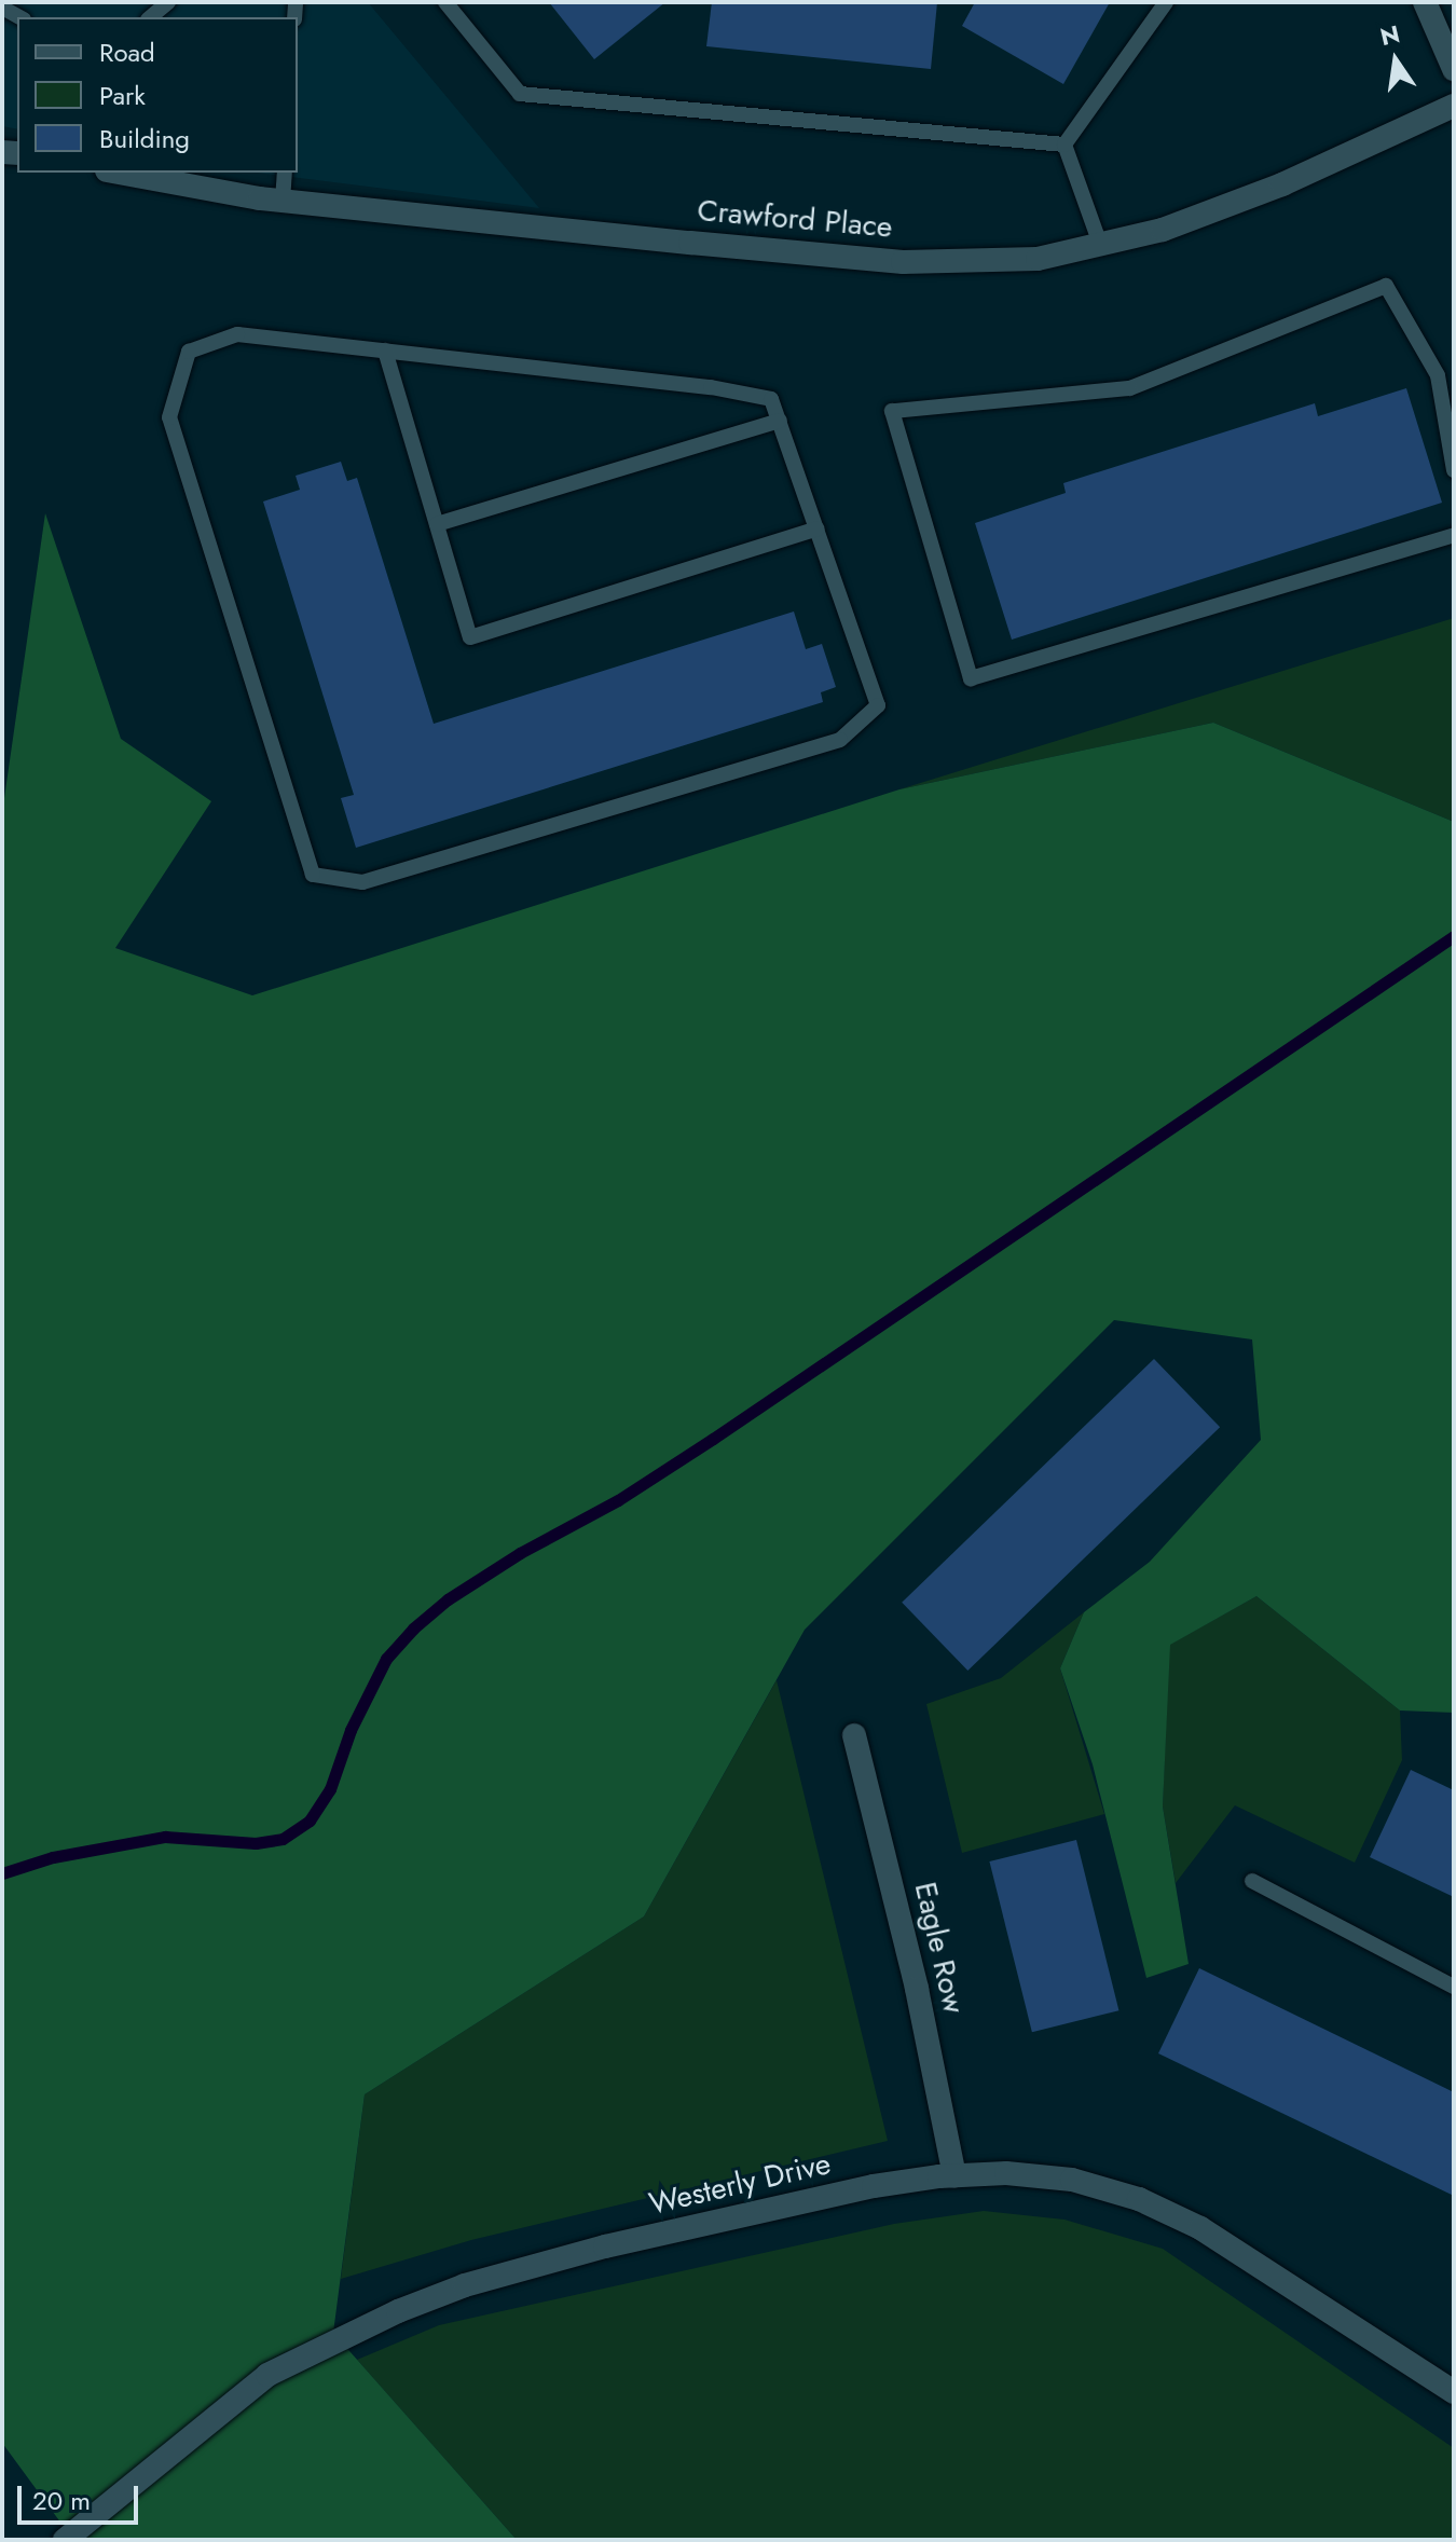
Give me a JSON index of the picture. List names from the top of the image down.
{
  "streets": {
    "street": ["Crawford Place", "Eagle Row", "Westerly Drive"]
  },
  "crossings": [
    ["Eagle Row", "Westerly Drive"]
  ],
  "legend": ["Road", "Park", "Building"],
  "scale_bar": "20 m",
  "north": "top"
}
